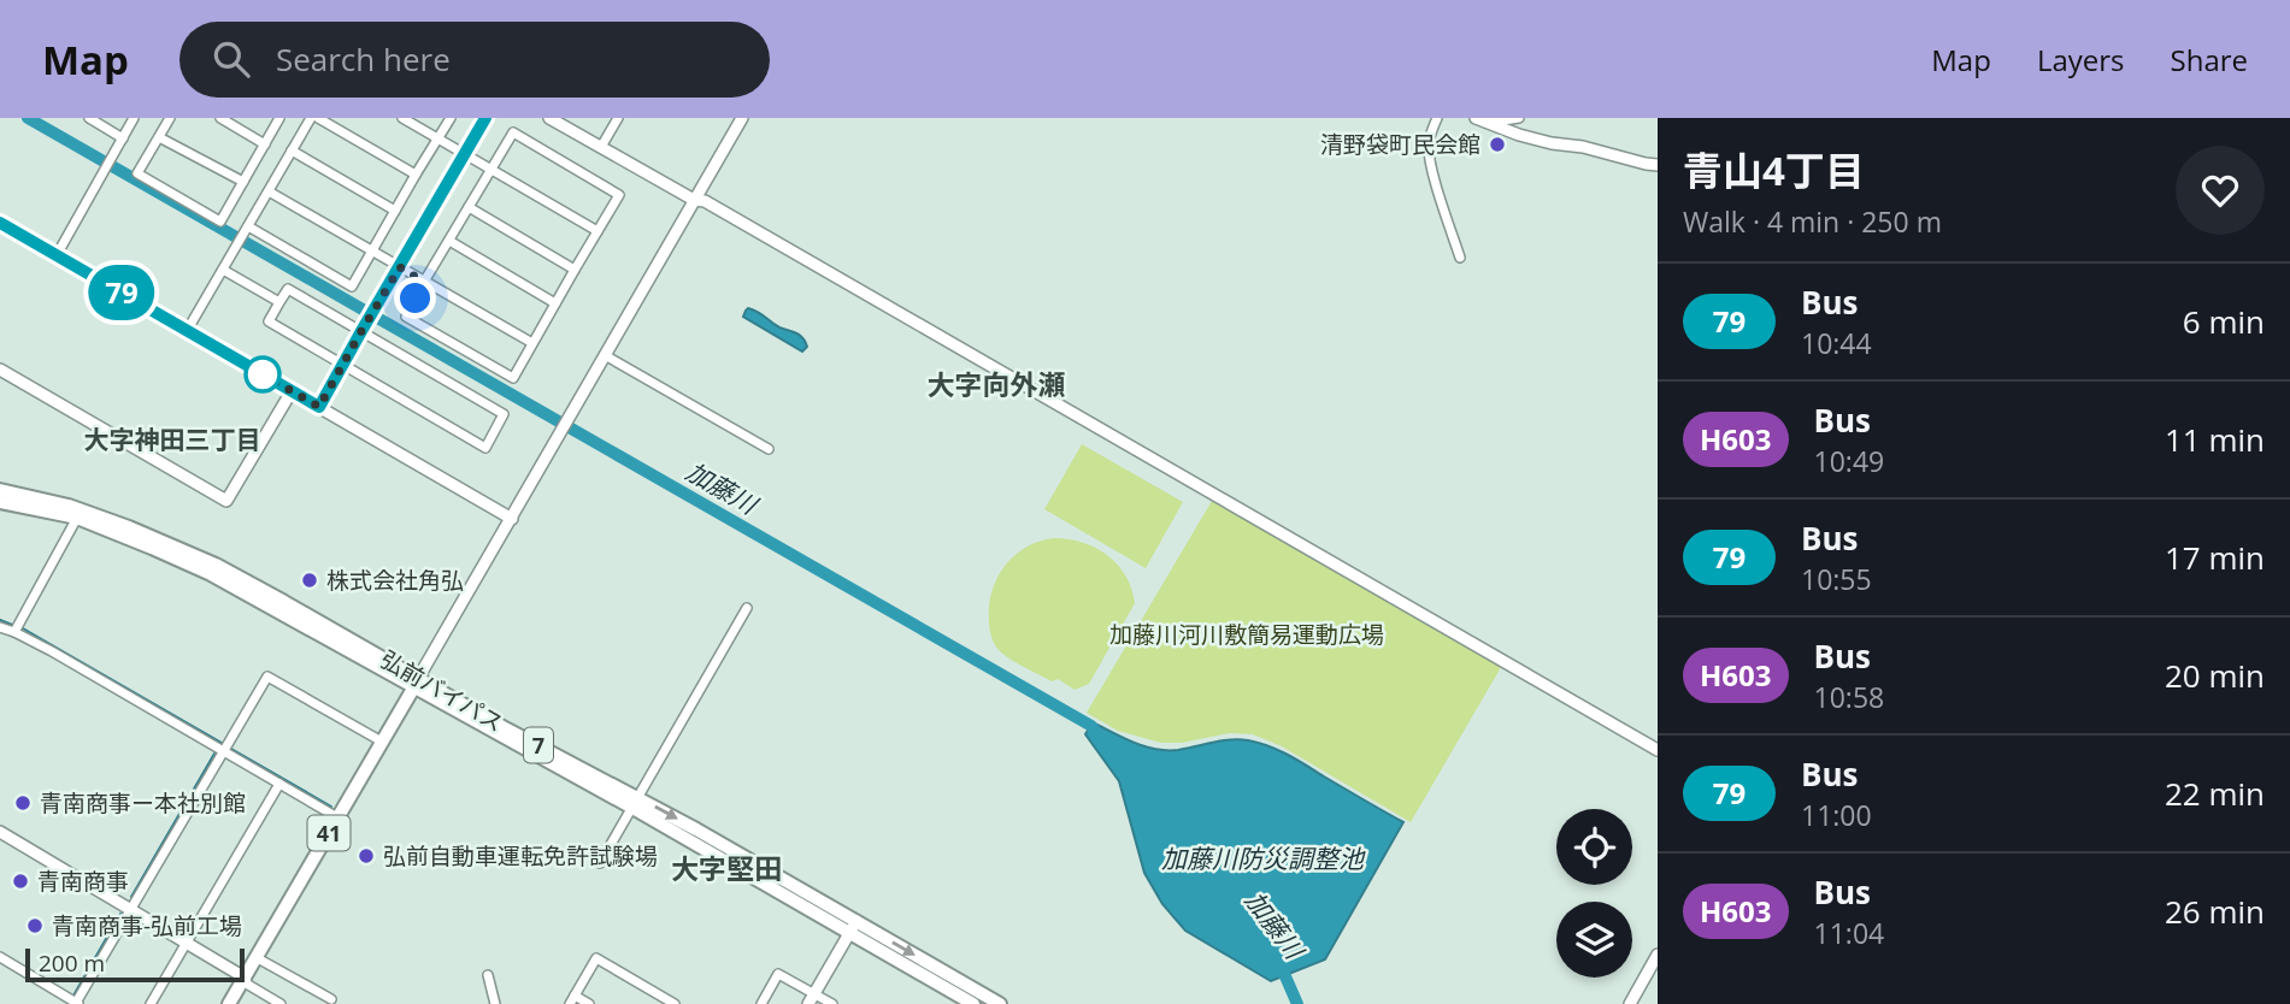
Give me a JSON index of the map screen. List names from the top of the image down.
{
  "streets": {
    "main road": ["弘前バイパス", "7", "41"]
  },
  "crossings": [
    ["弘前バイパス", "41"]
  ],
  "districts": ["大字向外瀬", "大字神田三丁目", "大字堅田"],
  "water": ["加藤川", "加藤川防災調整池"],
  "parks": ["加藤川河川敷簡易運動広場"],
  "places": [
    "清野袋町民会館",
    "株式会社角弘",
    "青南商事ー本社別館",
    "弘前自動車運転免許試験場",
    "青南商事",
    "青南商事-弘前工場"
  ],
  "lines": ["bus line 79"],
  "scale_bar": "200 m",
  "page": {
    "header": "Map",
    "search": "Search here",
    "nav": ["Map", "Layers", "Share"],
    "on_map": "79",
    "heading": ["青山4丁目", "Walk · 4 min · 250 m"],
    "list": [
      {
        "mark": "79",
        "name": "Bus",
        "note": "10:44",
        "value": "6 min"
      },
      {
        "mark": "H603",
        "name": "Bus",
        "note": "10:49",
        "value": "11 min"
      },
      {
        "mark": "79",
        "name": "Bus",
        "note": "10:55",
        "value": "17 min"
      },
      {
        "mark": "H603",
        "name": "Bus",
        "note": "10:58",
        "value": "20 min"
      },
      {
        "mark": "79",
        "name": "Bus",
        "note": "11:00",
        "value": "22 min"
      },
      {
        "mark": "H603",
        "name": "Bus",
        "note": "11:04",
        "value": "26 min"
      }
    ],
    "scale": "200 m"
  }
}
